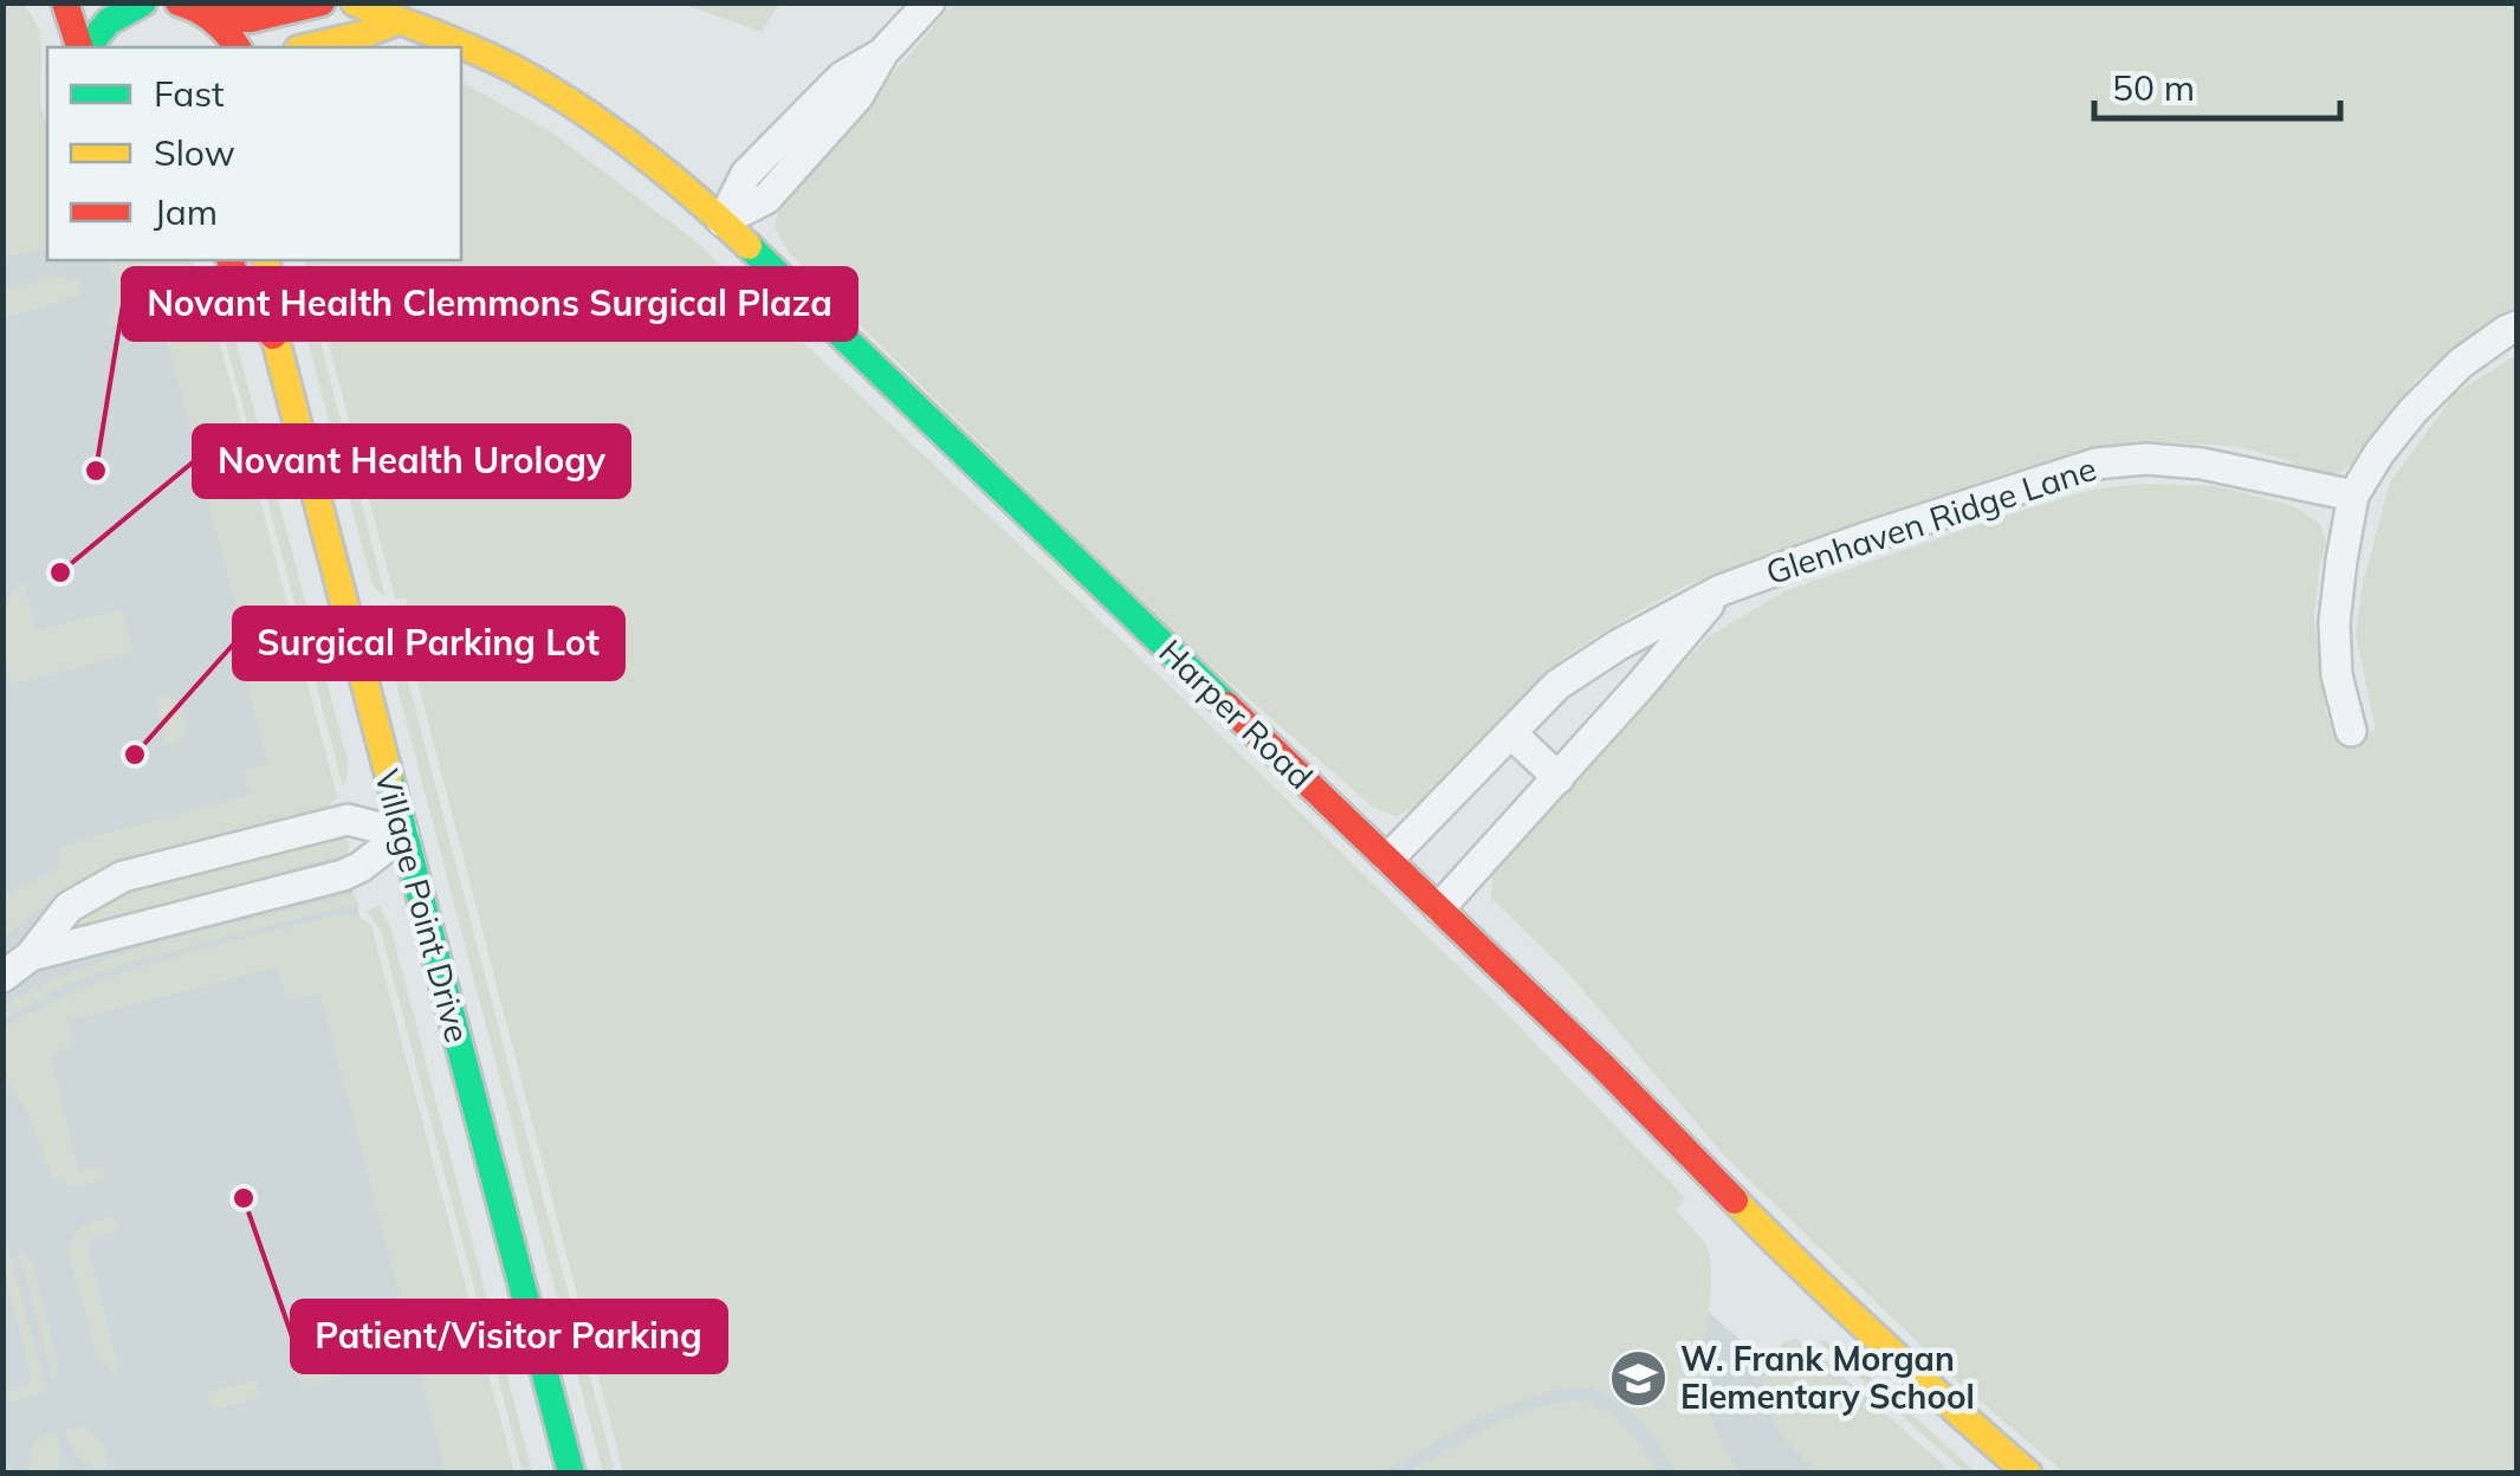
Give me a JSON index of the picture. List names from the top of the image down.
{
  "streets": {
    "main road": ["Harper Road", "Village Point Drive"],
    "street": ["Glenhaven Ridge Lane"]
  },
  "crossings": [
    ["Glenhaven Ridge Lane", "Harper Road"]
  ],
  "places": {
    "other": [
      "Novant Health Clemmons Surgical Plaza",
      "Novant Health Urology",
      "Surgical Parking Lot",
      "Patient/Visitor Parking"
    ],
    "school or university": ["W. Frank Morgan Elementary School"]
  },
  "legend": ["Fast", "Slow", "Jam"],
  "scale_bar": "50 m"
}
